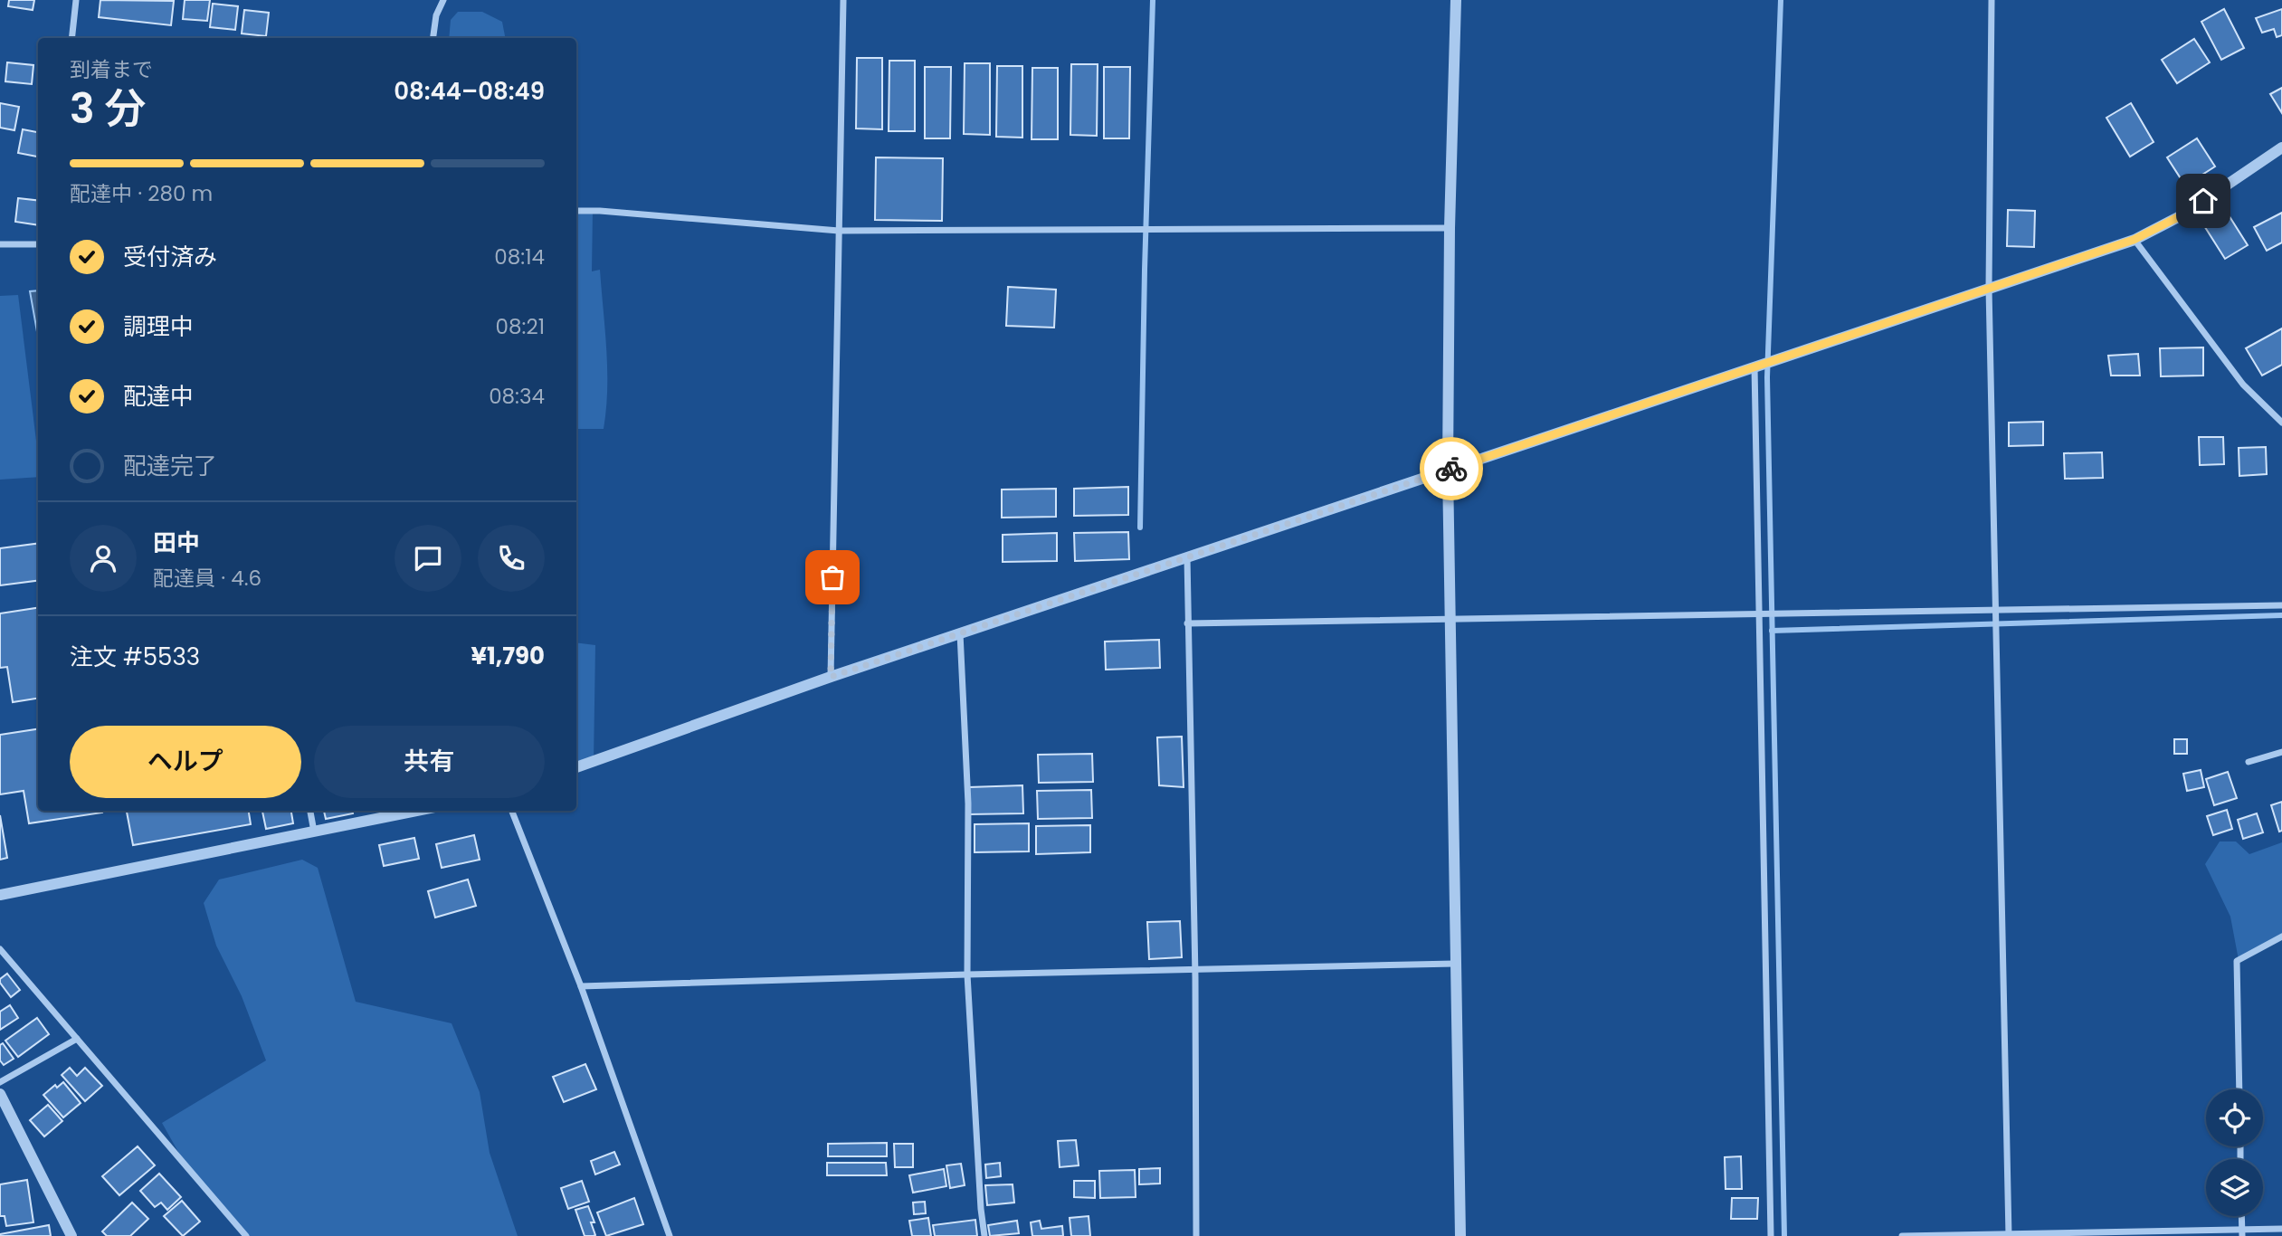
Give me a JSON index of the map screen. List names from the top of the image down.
{
  "page": {
    "heading": ["3 分", "到着まで", "08:44–08:49"],
    "panel": [
      "田中",
      "配達員 · 4.6",
      "注文 #5533",
      "¥1,790"
    ],
    "bar": "配達中 · 280 m",
    "list": [
      ["受付済み", "08:14"],
      ["調理中", "08:21"],
      ["配達中", "08:34"],
      "配達完了"
    ],
    "buttons": ["ヘルプ", "共有"]
  }
}
